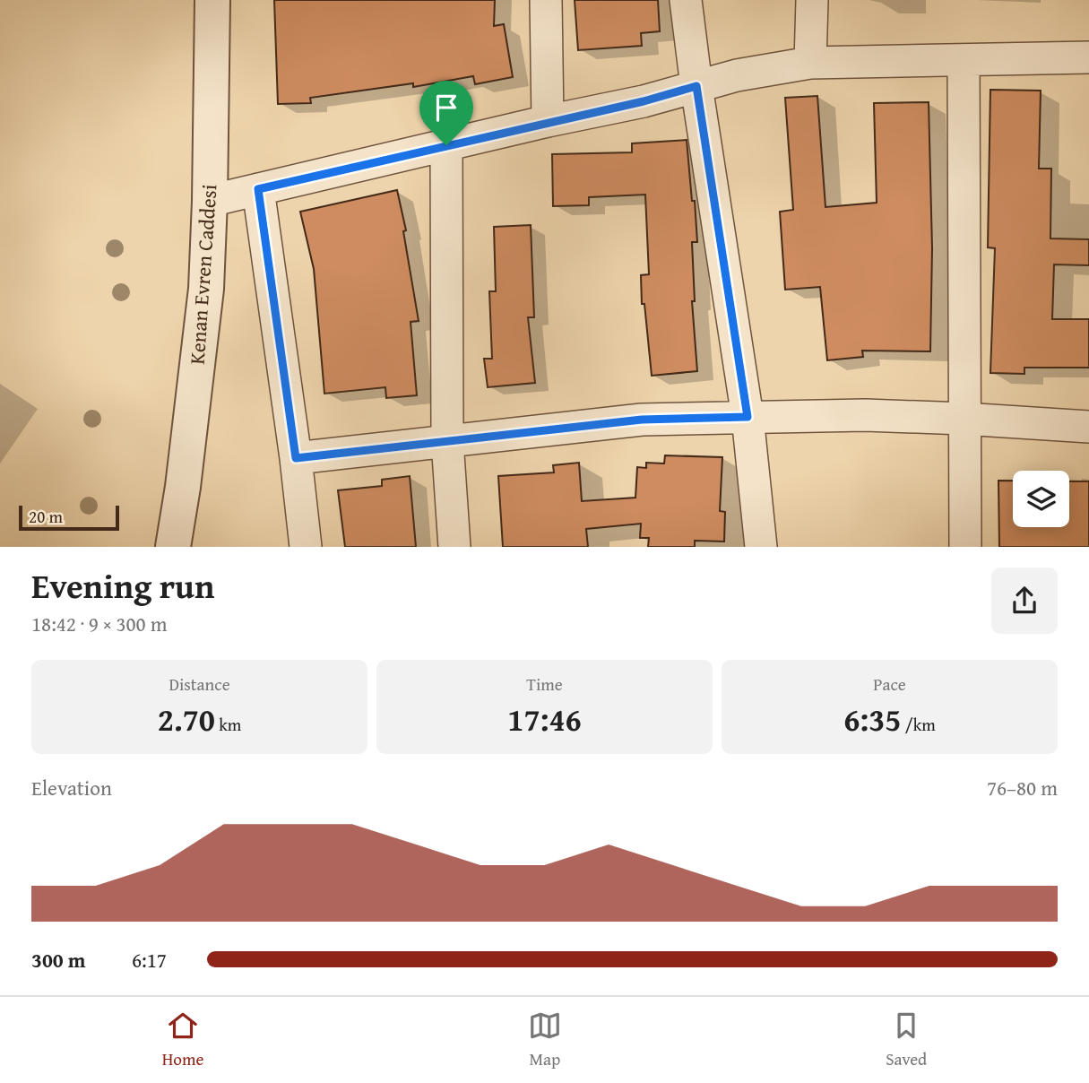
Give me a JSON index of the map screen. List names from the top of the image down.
{
  "streets": {
    "street": ["Kenan Evren Caddesi"]
  },
  "scale_bar": "20 m",
  "page": {
    "scale": "20 m",
    "heading": ["Evening run", "18:42 · 9 × 300 m"],
    "stats": [
      ["Distance", "2.70 km"],
      ["Time", "17:46"],
      ["Pace", "6:35 /km"]
    ],
    "chart": ["Elevation", "76–80 m"],
    "list": [
      {
        "name": "300 m",
        "note": "6:17"
      }
    ],
    "tabs": ["Home", "Map", "Saved"]
  }
}
